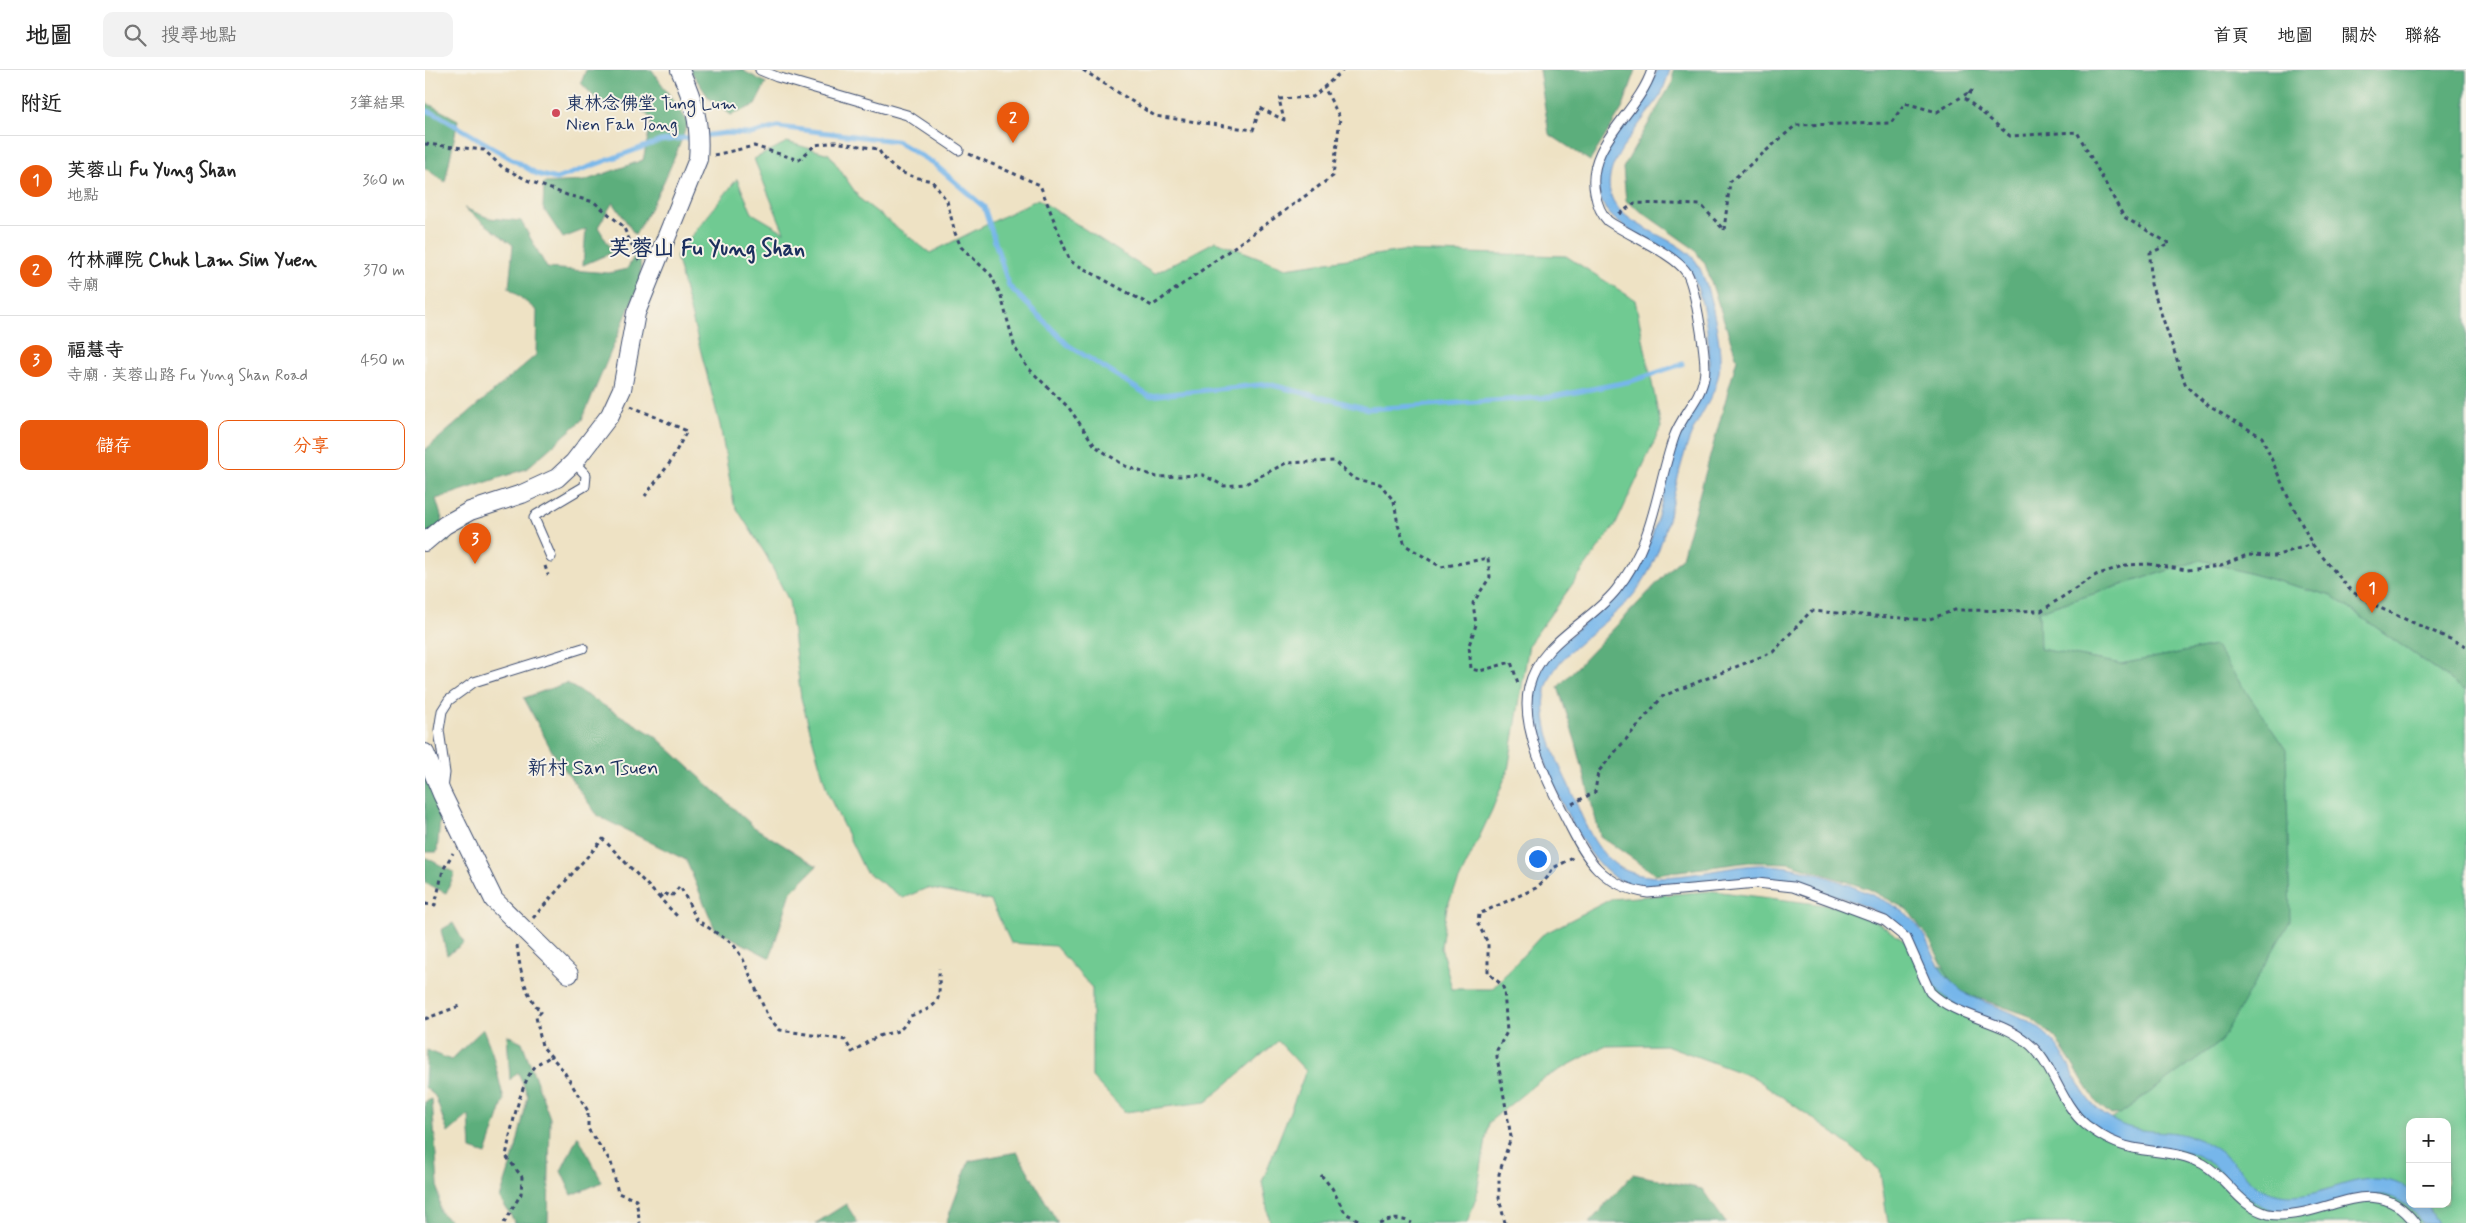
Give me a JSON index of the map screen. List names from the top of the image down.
{
  "districts": ["芙蓉山 Fu Yung Shan", "新村 San Tsuen"],
  "places": ["東林念佛堂 Tung Lum Nien Fah Tong"],
  "page": {
    "header": "地圖",
    "search": "搜尋地點",
    "nav": [
      "首頁",
      "地圖",
      "關於",
      "聯絡"
    ],
    "heading": ["附近", "3筆結果"],
    "pins": ["2", "3", "1"],
    "list": [
      {
        "mark": "1",
        "name": "芙蓉山 Fu Yung Shan",
        "note": "地點",
        "value": "360 m"
      },
      {
        "mark": "2",
        "name": "竹林禪院 Chuk Lam Sim Yuen",
        "note": "寺廟",
        "value": "370 m"
      },
      {
        "mark": "3",
        "name": "福慧寺",
        "note": "寺廟 · 芙蓉山路 Fu Yung Shan Road",
        "value": "450 m"
      }
    ],
    "buttons": ["儲存", "分享"],
    "map_buttons": ["+", "−"]
  }
}
